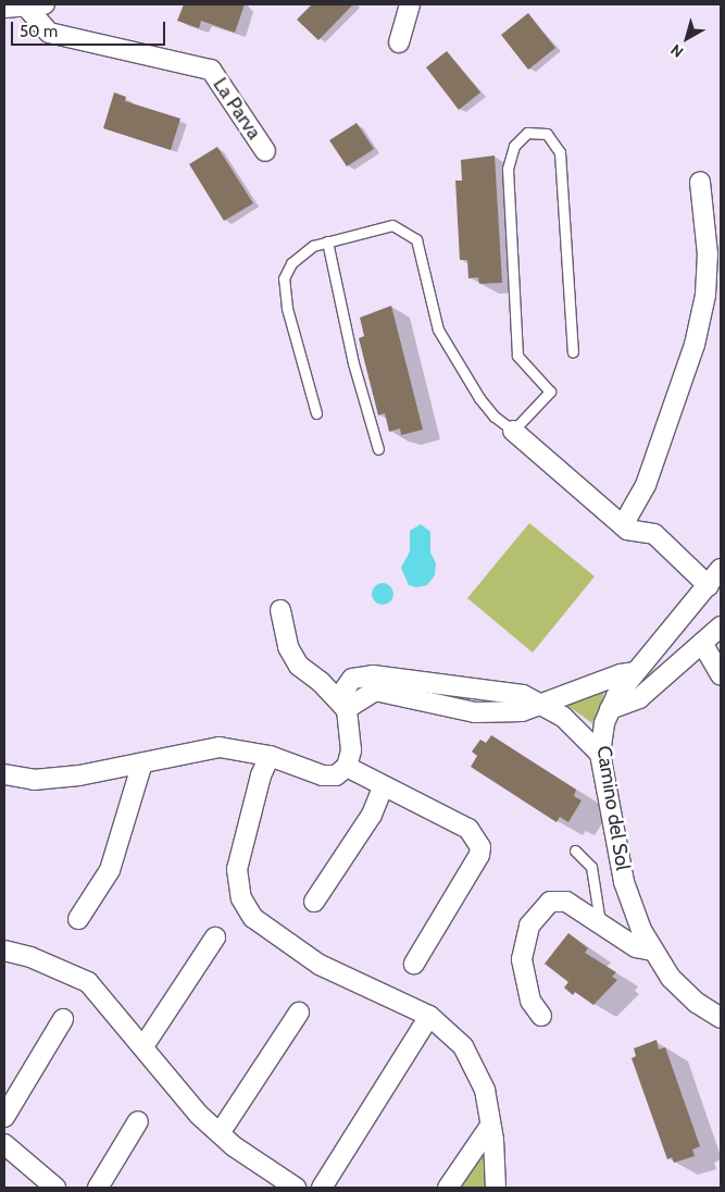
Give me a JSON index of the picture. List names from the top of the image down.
{
  "streets": {
    "street": ["La Parva", "Camino del Sol"]
  },
  "scale_bar": "50 m",
  "north": "bottom left"
}
